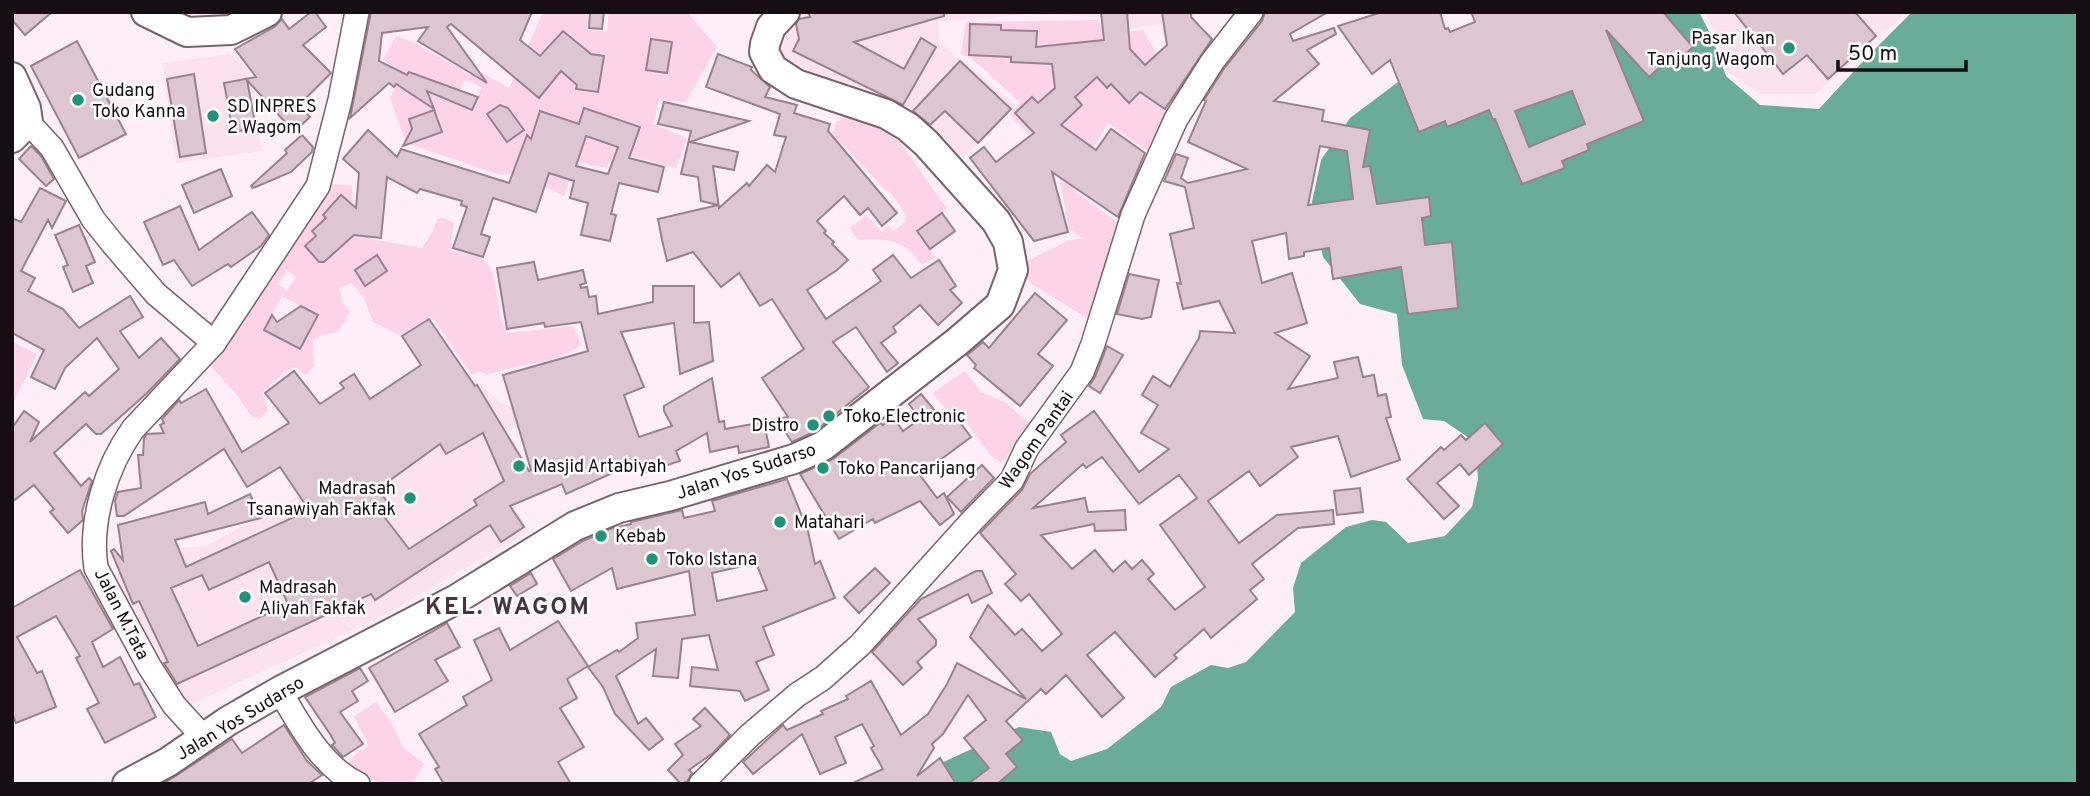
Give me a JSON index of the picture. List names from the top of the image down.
{
  "streets": {
    "main road": ["Jalan Yos Sudarso"],
    "street": ["Wagom Pantai", "Jalan M.Tata"]
  },
  "crossings": [
    ["Jalan Yos Sudarso", "Jalan M.Tata"]
  ],
  "districts": ["KEL. WAGOM"],
  "places": [
    "Pasar Ikan Tanjung Wagom",
    "Gudang Toko Kanna",
    "SD INPRES 2 Wagom",
    "Toko Electronic",
    "Distro",
    "Masjid Artabiyah",
    "Toko Pancarijang",
    "Madrasah Tsanawiyah Fakfak",
    "Matahari",
    "Kebab",
    "Toko Istana",
    "Madrasah Aliyah Fakfak"
  ],
  "scale_bar": "50 m"
}
